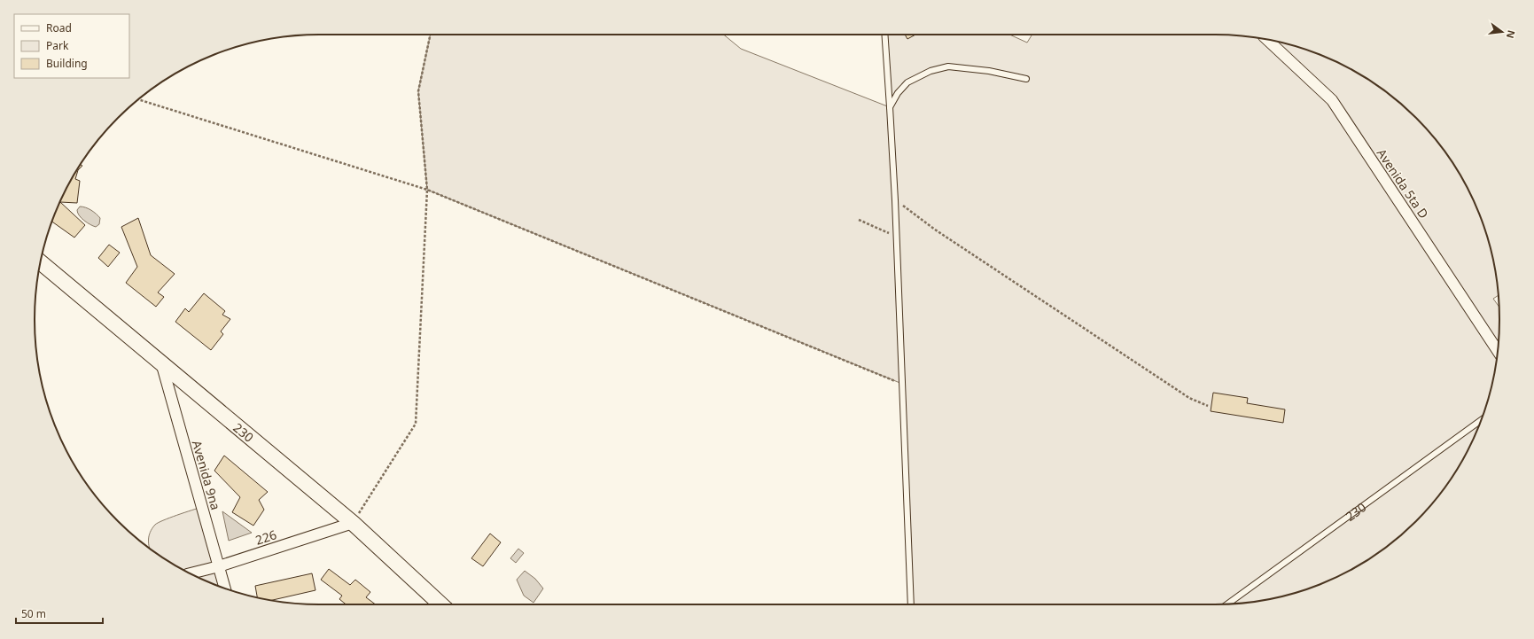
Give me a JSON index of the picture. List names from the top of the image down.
{
  "streets": {
    "street": [
      "Avenida 5ta D",
      "230",
      "Avenida 9na",
      "226"
    ]
  },
  "crossings": [
    ["230", "Avenida 9na"],
    ["230", "226"],
    ["Avenida 9na", "226"]
  ],
  "legend": ["Road", "Park", "Building"],
  "scale_bar": "50 m",
  "north": "right"
}
